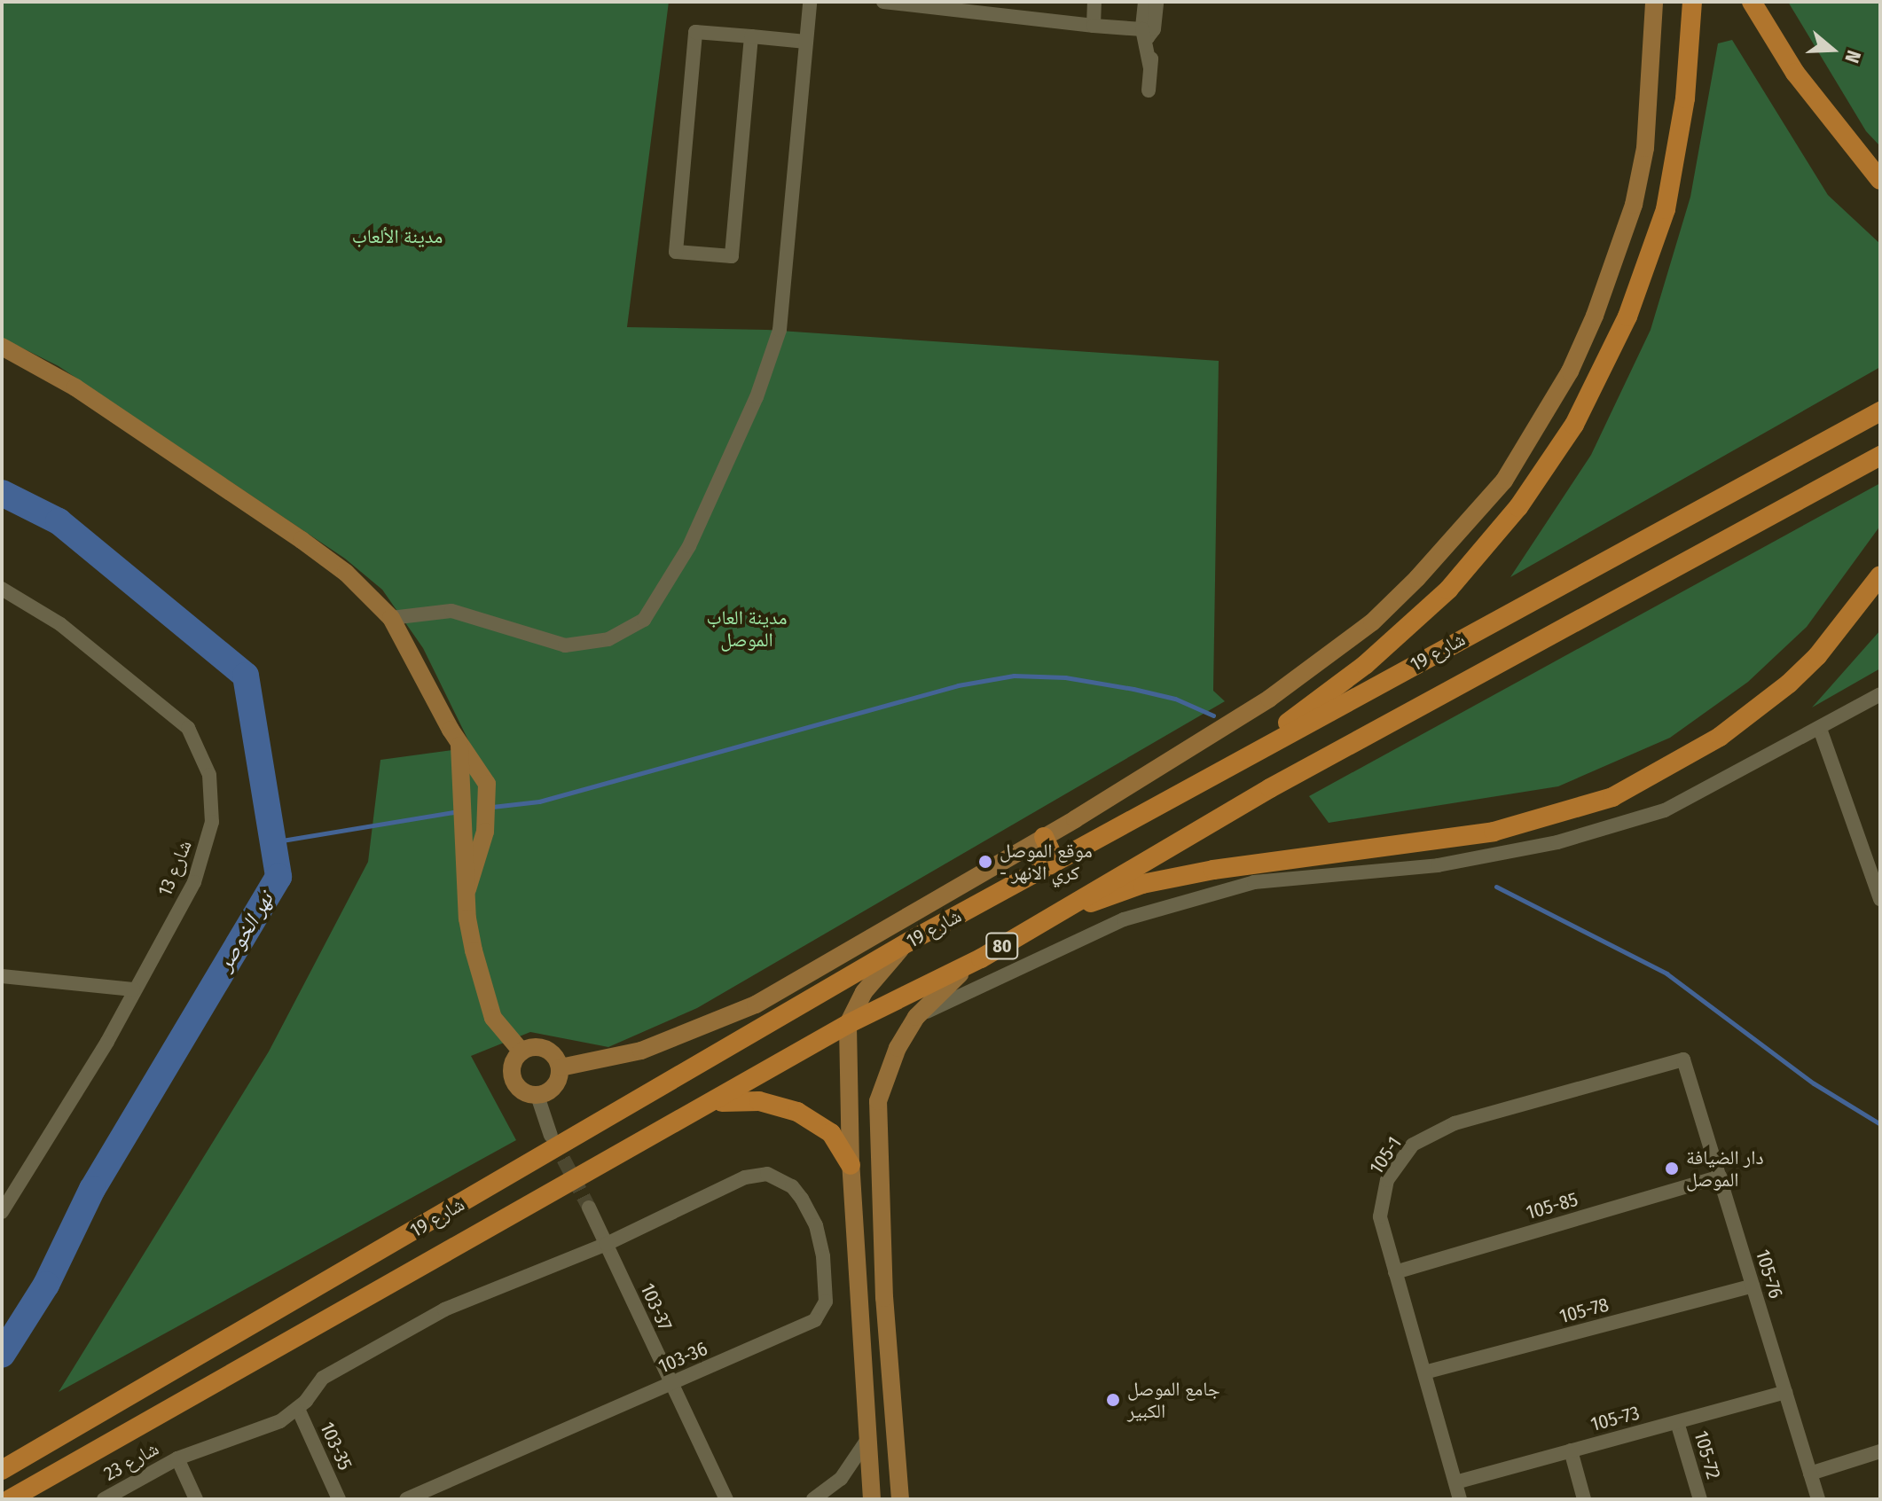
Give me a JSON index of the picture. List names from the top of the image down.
{
  "streets": {
    "highway": ["شارع 19", "80"],
    "street": [
      "شارع 13",
      "105-1",
      "105-85",
      "105-76",
      "103-37",
      "105-78",
      "103-36",
      "105-73",
      "103-35",
      "105-72",
      "شارع 23"
    ]
  },
  "crossings": [
    ["105-1", "105-85"],
    ["105-1", "105-76"],
    ["105-1", "105-78"],
    ["105-1", "105-73"],
    ["105-85", "105-76"],
    ["105-76", "105-78"],
    ["105-76", "105-73"],
    ["103-37", "103-36"],
    ["105-73", "105-72"],
    ["103-35", "شارع 23"]
  ],
  "water": ["نهر الخوصر"],
  "parks": ["مدينة الألعاب", "مدينة العاب الموصل"],
  "places": ["موقع الموصل - كري الانهر", "دار الضيافة الموصل", "جامع الموصل الكبير"],
  "north": "right"
}
